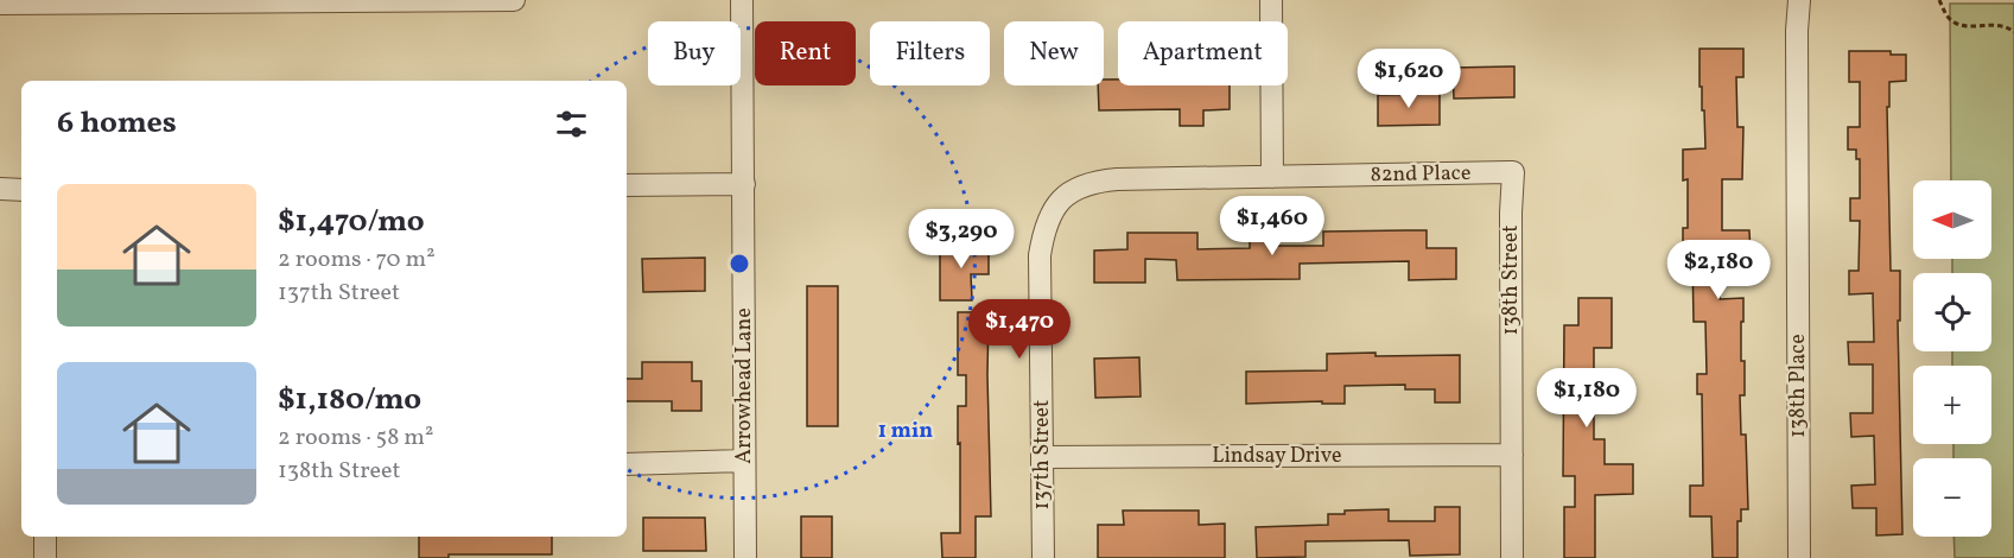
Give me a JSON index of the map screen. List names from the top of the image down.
{
  "streets": {
    "street": [
      "82nd Place",
      "138th Street",
      "Arrowhead Lane",
      "138th Place",
      "137th Street",
      "Lindsay Drive"
    ]
  },
  "crossings": [
    ["82nd Place", "138th Street"],
    ["82nd Place", "137th Street"],
    ["138th Street", "Lindsay Drive"],
    ["137th Street", "Lindsay Drive"]
  ],
  "north": "left",
  "page": {
    "chip": [
      "Buy",
      "Rent",
      "Filters",
      "New",
      "Apartment"
    ],
    "price": [
      "$1,620",
      "$1,460",
      "$3,290",
      "$2,180",
      "$1,470",
      "$1,180"
    ],
    "heading": "6 homes",
    "list": [
      {
        "name": "$1,470/mo",
        "note": "2 rooms · 70 m² · 137th Street"
      },
      {
        "name": "$1,180/mo",
        "note": "2 rooms · 58 m² · 138th Street"
      }
    ],
    "map_buttons": ["+", "−"]
  },
  "rings": ["1 min"]
}
